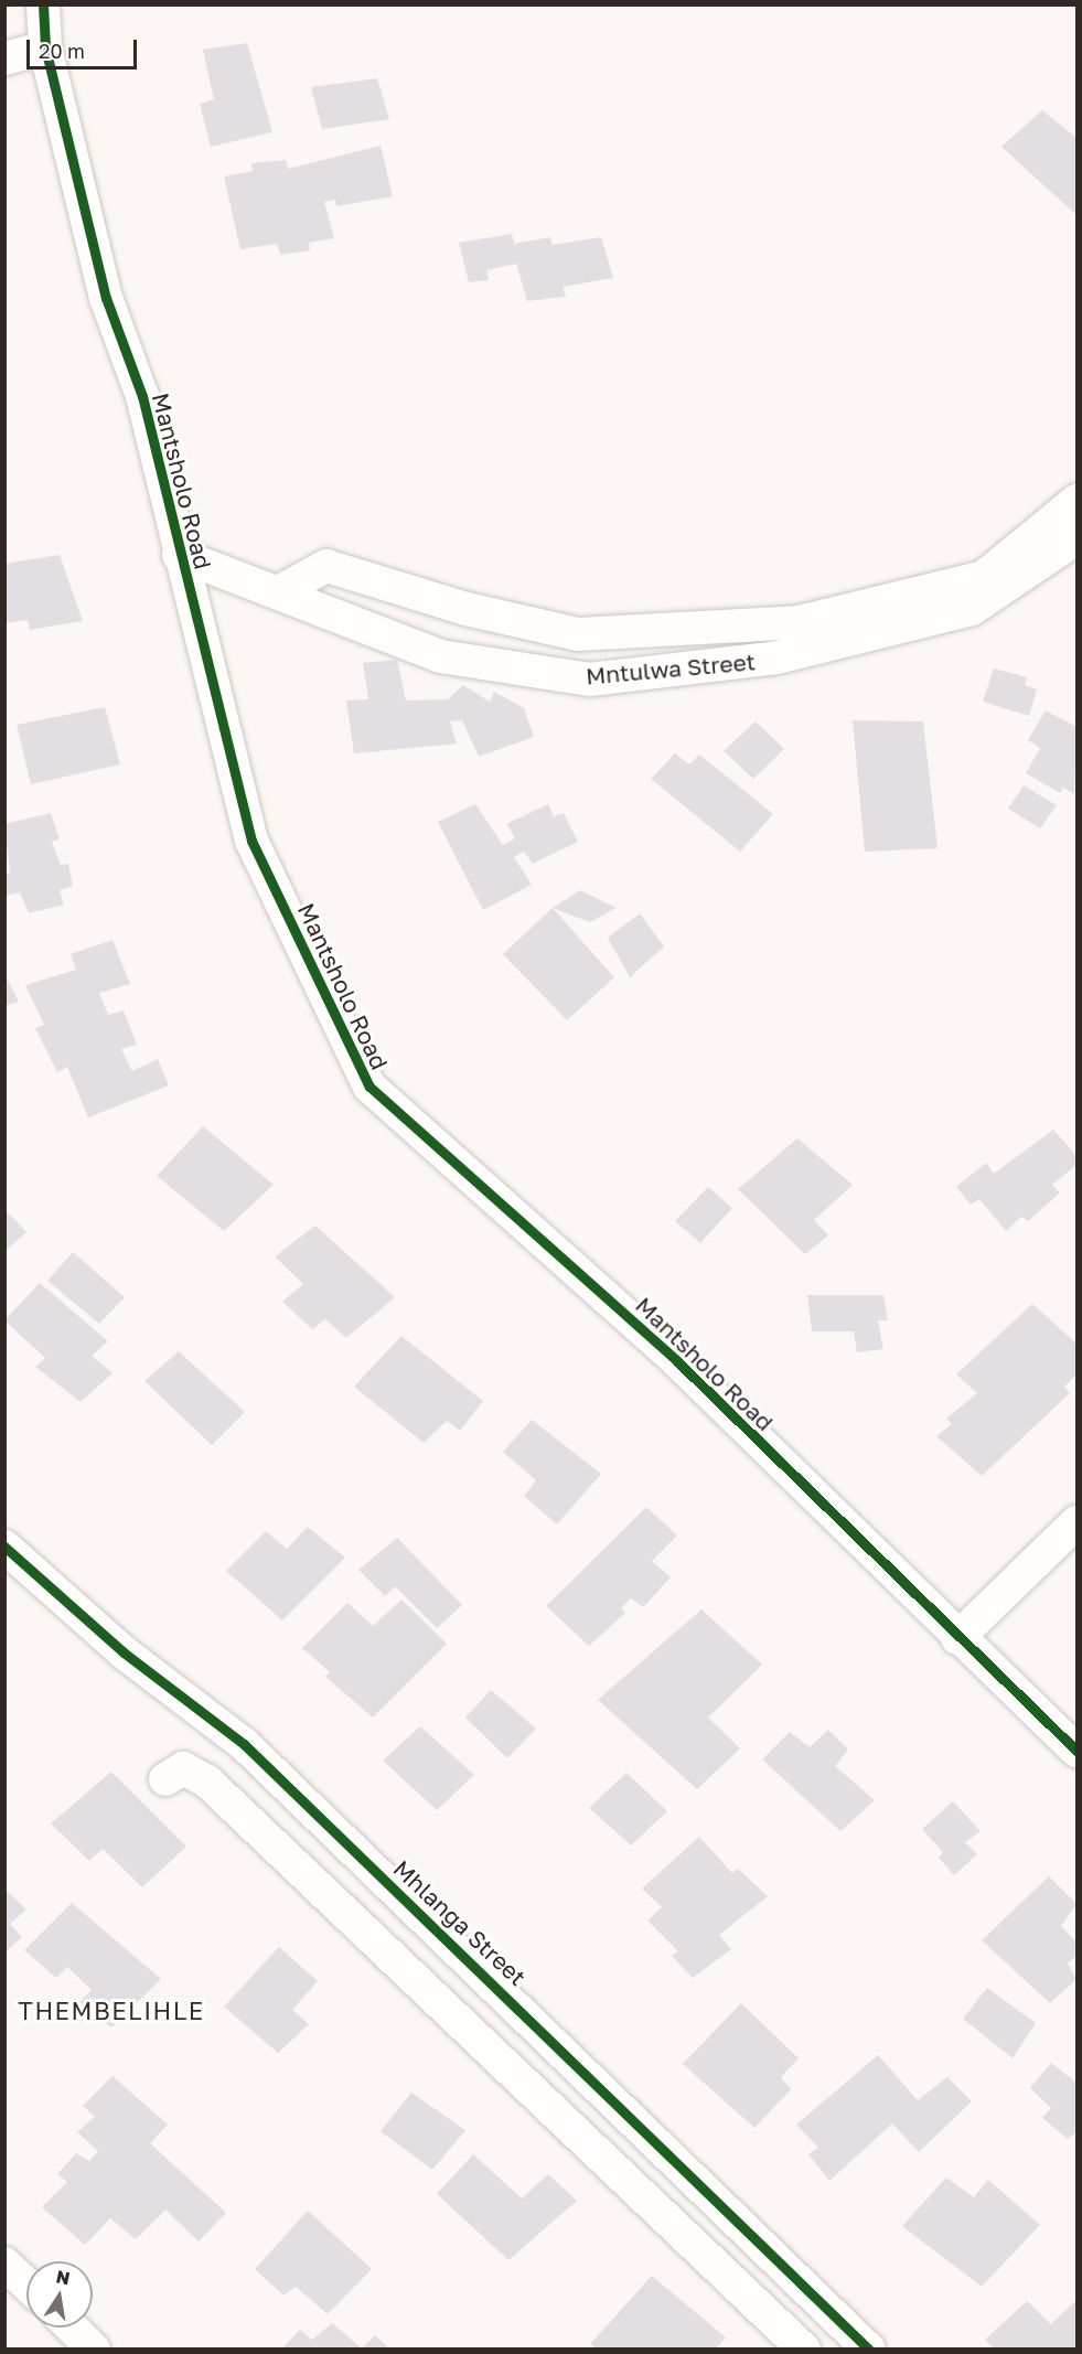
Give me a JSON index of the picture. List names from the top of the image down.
{
  "streets": {
    "street": ["Mantsholo Road", "Mntulwa Street", "Mhlanga Street"]
  },
  "crossings": [
    ["Mantsholo Road", "Mntulwa Street"]
  ],
  "districts": ["THEMBELIHLE"],
  "scale_bar": "20 m",
  "north": "top"
}
